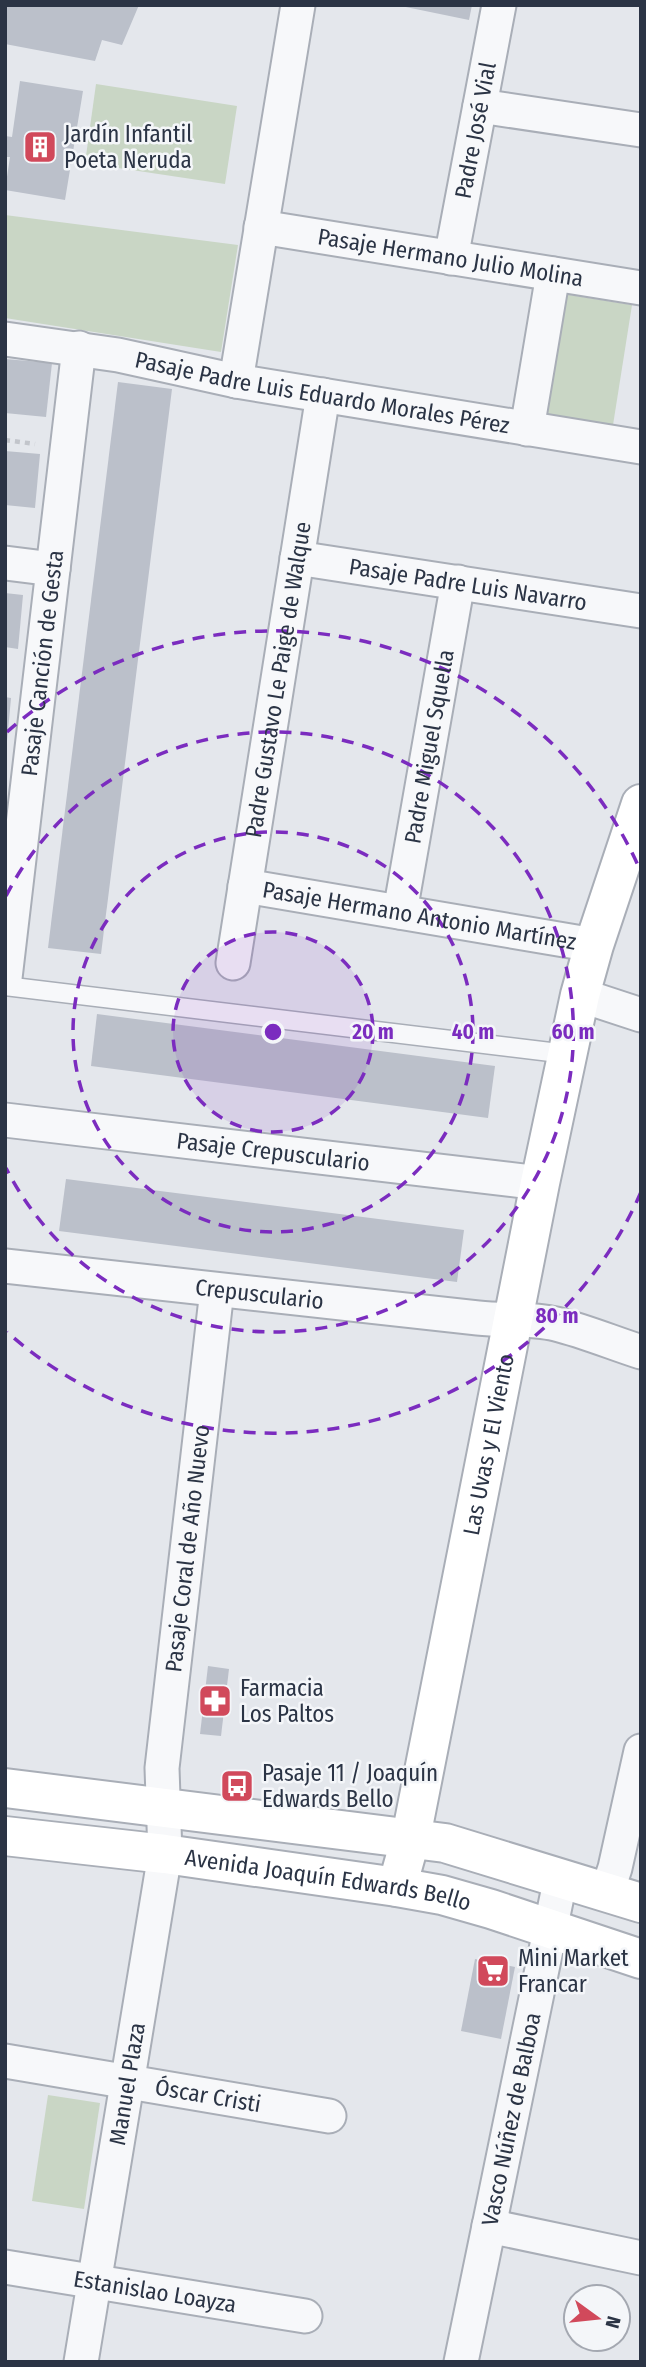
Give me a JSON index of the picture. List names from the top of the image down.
{
  "streets": {
    "street": [
      "Padre José Vial",
      "Pasaje Hermano Julio Molina",
      "Pasaje Padre Luis Eduardo Morales Pérez",
      "Pasaje Padre Luis Navarro",
      "Pasaje Canción de Gesta",
      "Padre Gustavo Le Paige de Walque",
      "Padre Miguel Squella",
      "Pasaje Hermano Antonio Martínez",
      "Pasaje Crepusculario",
      "Crepusculario",
      "Las Uvas y El Viento",
      "Pasaje Coral de Año Nuevo",
      "Avenida Joaquín Edwards Bello",
      "Manuel Plaza",
      "Óscar Cristi",
      "Vasco Núñez de Balboa",
      "Estanislao Loayza"
    ]
  },
  "crossings": [
    ["Padre José Vial", "Pasaje Hermano Julio Molina"],
    ["Pasaje Padre Luis Eduardo Morales Pérez", "Pasaje Canción de Gesta"],
    ["Pasaje Padre Luis Eduardo Morales Pérez", "Padre Gustavo Le Paige de Walque"],
    ["Pasaje Padre Luis Navarro", "Padre Gustavo Le Paige de Walque"],
    ["Pasaje Padre Luis Navarro", "Padre Miguel Squella"],
    ["Padre Gustavo Le Paige de Walque", "Pasaje Hermano Antonio Martínez"],
    ["Padre Miguel Squella", "Pasaje Hermano Antonio Martínez"],
    ["Pasaje Hermano Antonio Martínez", "Las Uvas y El Viento"],
    ["Pasaje Crepusculario", "Las Uvas y El Viento"],
    ["Crepusculario", "Las Uvas y El Viento"],
    ["Crepusculario", "Pasaje Coral de Año Nuevo"],
    ["Las Uvas y El Viento", "Avenida Joaquín Edwards Bello"],
    ["Pasaje Coral de Año Nuevo", "Manuel Plaza"],
    ["Avenida Joaquín Edwards Bello", "Manuel Plaza"],
    ["Avenida Joaquín Edwards Bello", "Vasco Núñez de Balboa"],
    ["Manuel Plaza", "Óscar Cristi"],
    ["Manuel Plaza", "Estanislao Loayza"]
  ],
  "places": {
    "building": ["Jardín Infantil Poeta Neruda"],
    "pharmacy": ["Farmacia Los Paltos"],
    "bus stop": ["Pasaje 11 / Joaquín Edwards Bello"],
    "supermarket": ["Mini Market Francar"]
  },
  "north": "right",
  "rings": [
    "20 m",
    "40 m",
    "60 m",
    "80 m"
  ]
}
